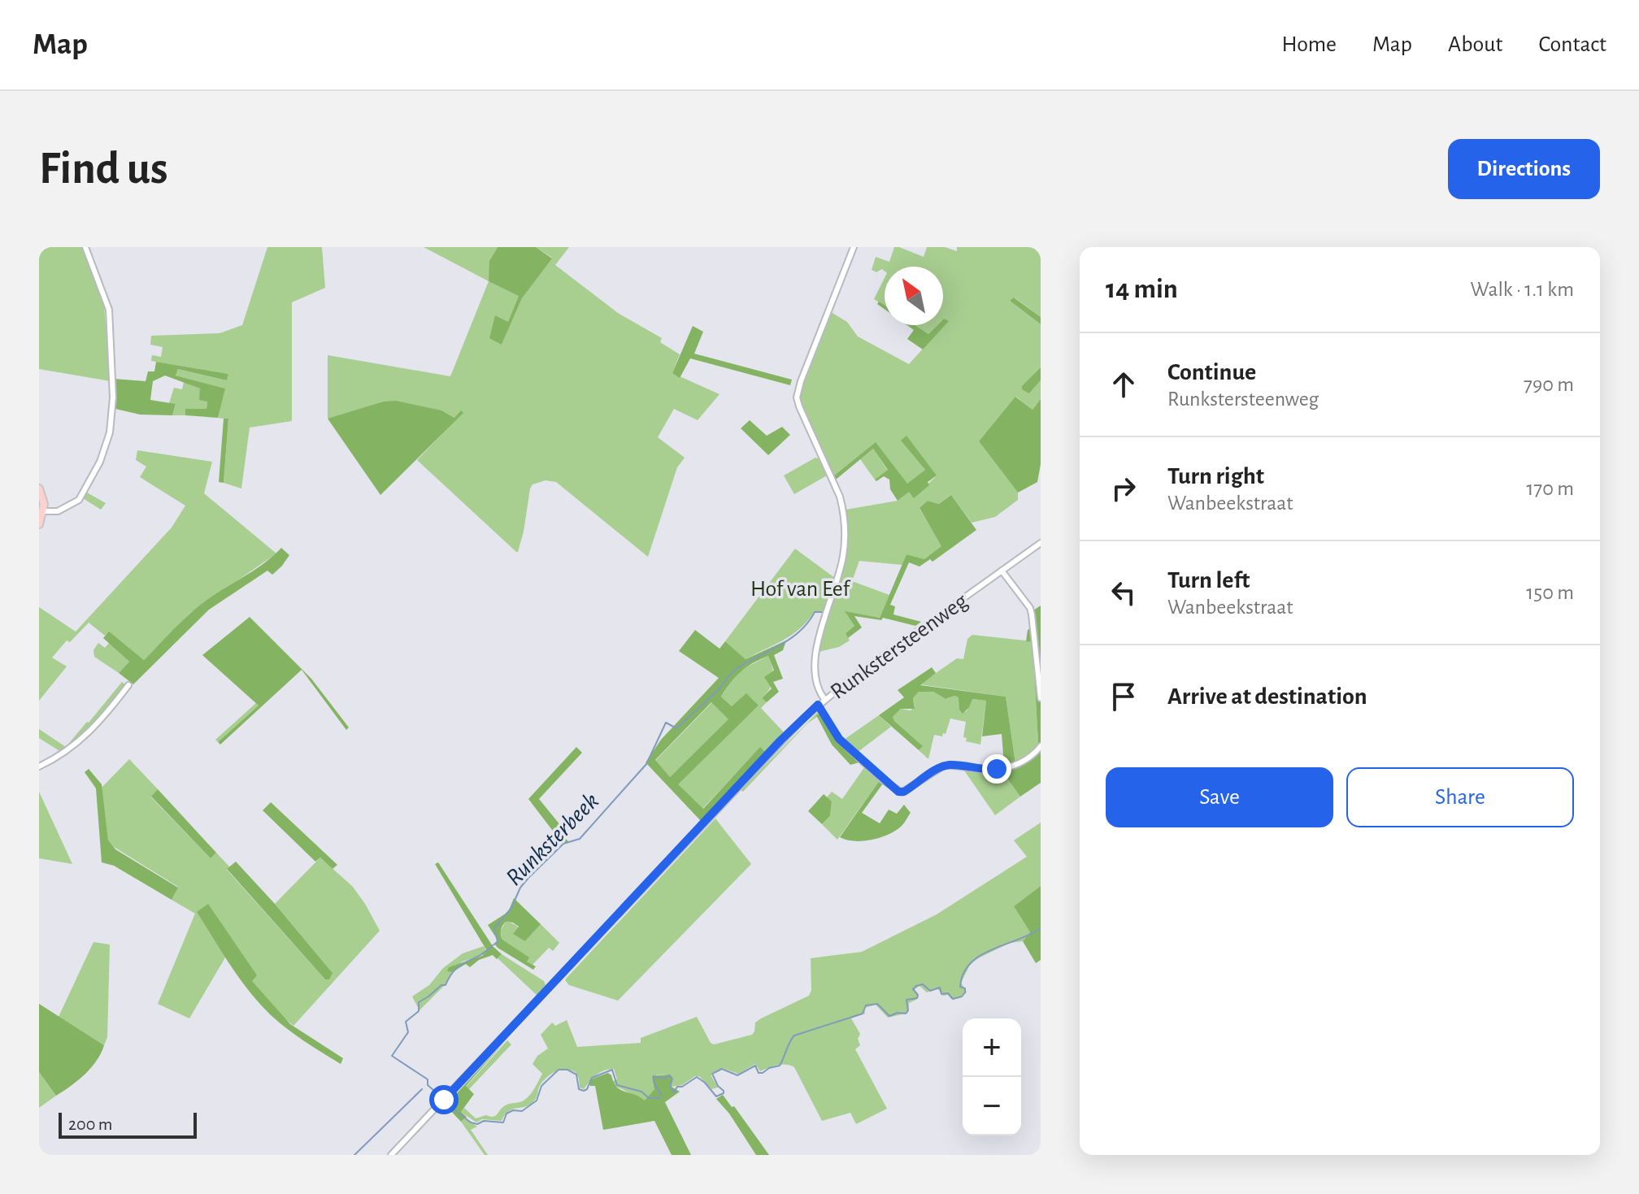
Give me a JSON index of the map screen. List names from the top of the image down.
{
  "streets": {
    "street": ["Runkstersteenweg"]
  },
  "water": ["Runksterbeek"],
  "parks": ["Hof van Eef"],
  "scale_bar": "200 m",
  "north": "top left",
  "page": {
    "header": "Map",
    "nav": [
      "Home",
      "Map",
      "About",
      "Contact"
    ],
    "buttons": [
      "Directions",
      ["Save", "Share"]
    ],
    "title": "Find us",
    "heading": ["14 min", "Walk · 1.1 km"],
    "list": [
      ["Continue", "Runkstersteenweg", "790 m"],
      ["Turn right", "Wanbeekstraat", "170 m"],
      ["Turn left", "Wanbeekstraat", "150 m"],
      "Arrive at destination"
    ],
    "map_buttons": ["+", "−"],
    "scale": "200 m"
  }
}
